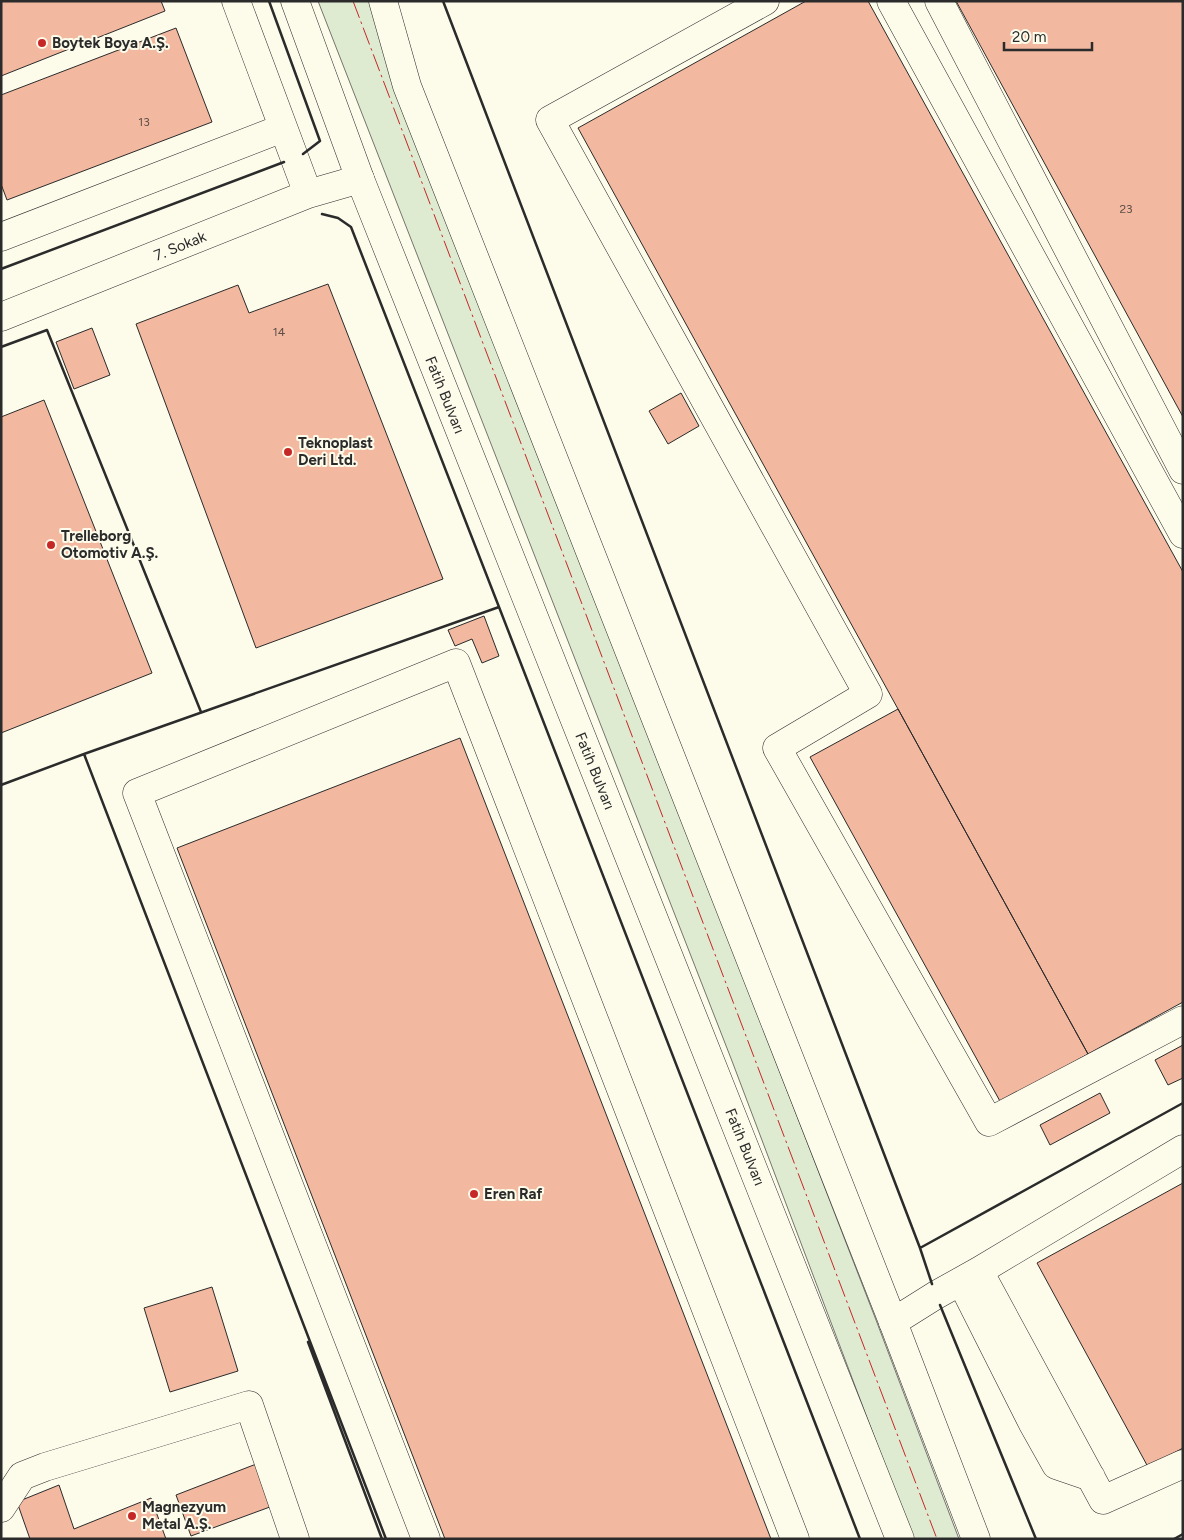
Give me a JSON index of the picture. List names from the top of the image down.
{
  "streets": {
    "main road": ["7. Sokak", "Fatih Bulvarı"]
  },
  "crossings": [
    ["7. Sokak", "Fatih Bulvarı"]
  ],
  "places": [
    "Boytek Boya A.Ş.",
    "Teknoplast Deri Ltd.",
    "Trelleborg Otomotiv A.Ş.",
    "Eren Raf",
    "Magnezyum Metal A.Ş."
  ],
  "house_numbers": ["13", "23", "14"],
  "scale_bar": "20 m"
}
